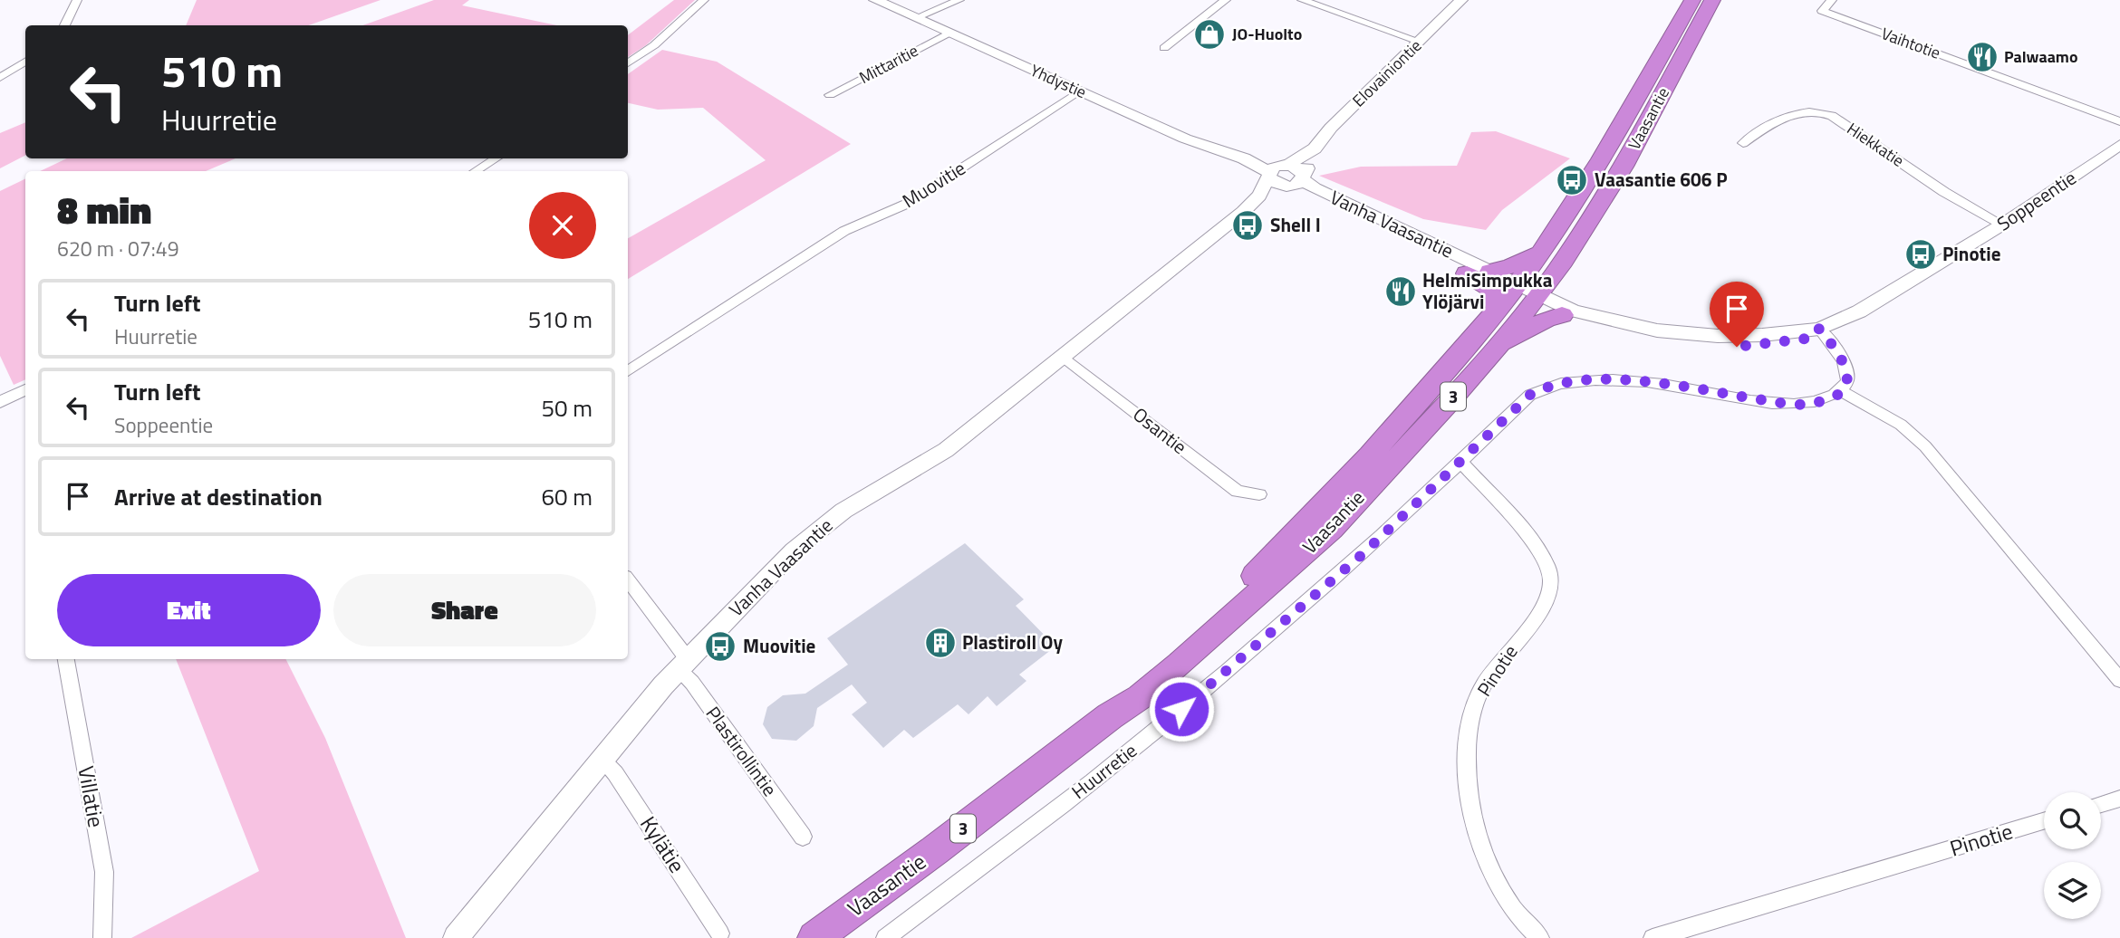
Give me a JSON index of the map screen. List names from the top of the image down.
{
  "streets": {
    "highway": ["Vaasantie", "3"],
    "main road": [
      "Elovainiontie",
      "Yhdystie",
      "Soppeentie",
      "Vanha Vaasantie"
    ],
    "street": [
      "Vaihtotie",
      "Mittaritie",
      "Hiekkatie",
      "Muovitie",
      "Osantie",
      "Pinotie",
      "Plastirollintie",
      "Huurretie",
      "Villatie",
      "Kylätie"
    ]
  },
  "crossings": [
    ["Mittaritie", "Yhdystie"],
    ["Elovainiontie", "Yhdystie"],
    ["Elovainiontie", "Vanha Vaasantie"],
    ["Yhdystie", "Muovitie"],
    ["Yhdystie", "Vanha Vaasantie"],
    ["Vaasantie", "Soppeentie"],
    ["Vaasantie", "Vanha Vaasantie"],
    ["Hiekkatie", "Soppeentie"],
    ["Soppeentie", "Vanha Vaasantie"],
    ["Vanha Vaasantie", "Osantie"],
    ["Vanha Vaasantie", "Plastirollintie"],
    ["Vanha Vaasantie", "Kylätie"],
    ["Pinotie", "Huurretie"]
  ],
  "places": {
    "shop": ["JO-Huolto"],
    "restaurant": ["Palwaamo", "HelmiSimpukka Ylöjärvi"],
    "bus stop": [
      "Vaasantie 606 P",
      "Shell I",
      "Pinotie",
      "Muovitie"
    ],
    "building": ["Plastiroll Oy"]
  },
  "page": {
    "turn": ["510 m", "Huurretie"],
    "heading": ["8 min", "620 m · 07:49"],
    "list": [
      {
        "name": "Turn left",
        "note": "Huurretie",
        "value": "510 m"
      },
      {
        "name": "Turn left",
        "note": "Soppeentie",
        "value": "50 m"
      },
      {
        "name": "Arrive at destination",
        "value": "60 m"
      }
    ],
    "buttons": ["Exit", "Share"]
  }
}
